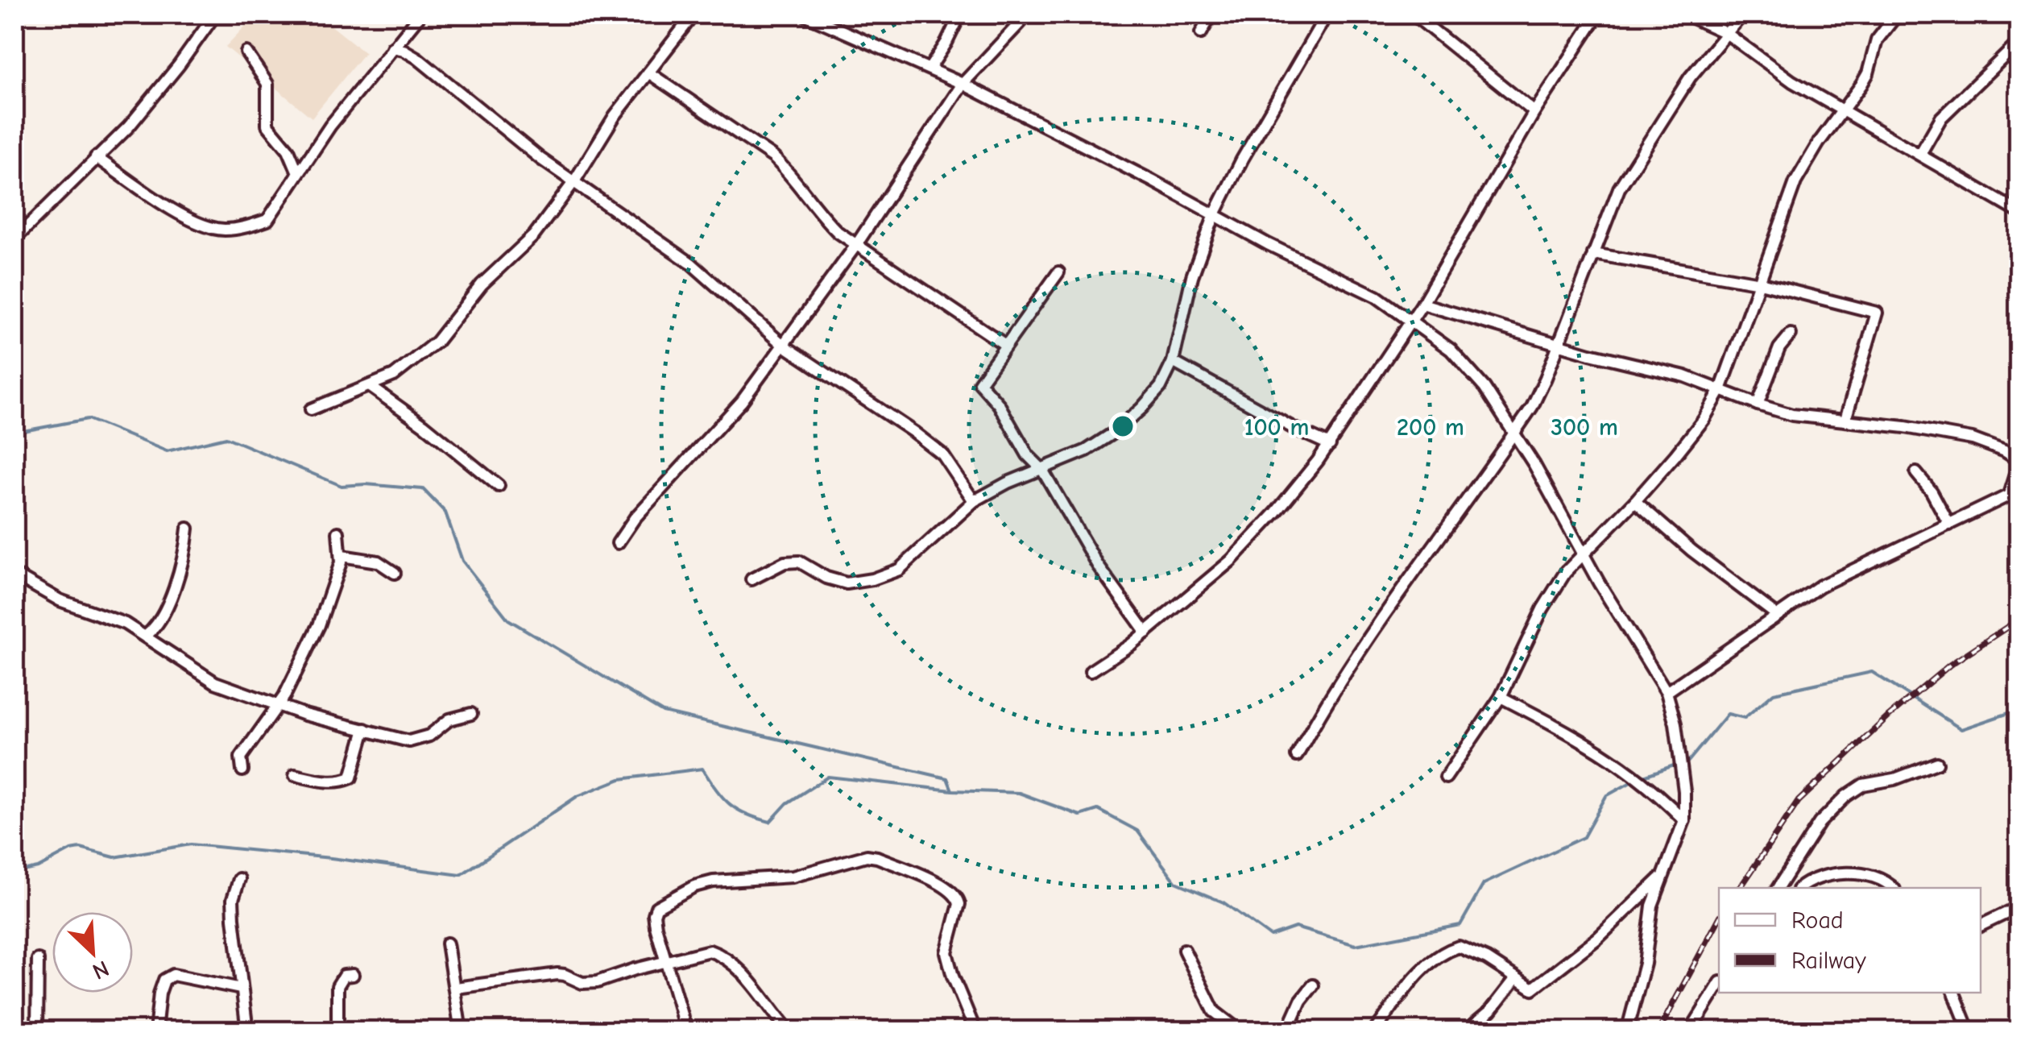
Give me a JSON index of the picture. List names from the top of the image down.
{
  "legend": ["Road", "Railway"],
  "north": "bottom right",
  "rings": ["100 m", "200 m", "300 m"]
}
